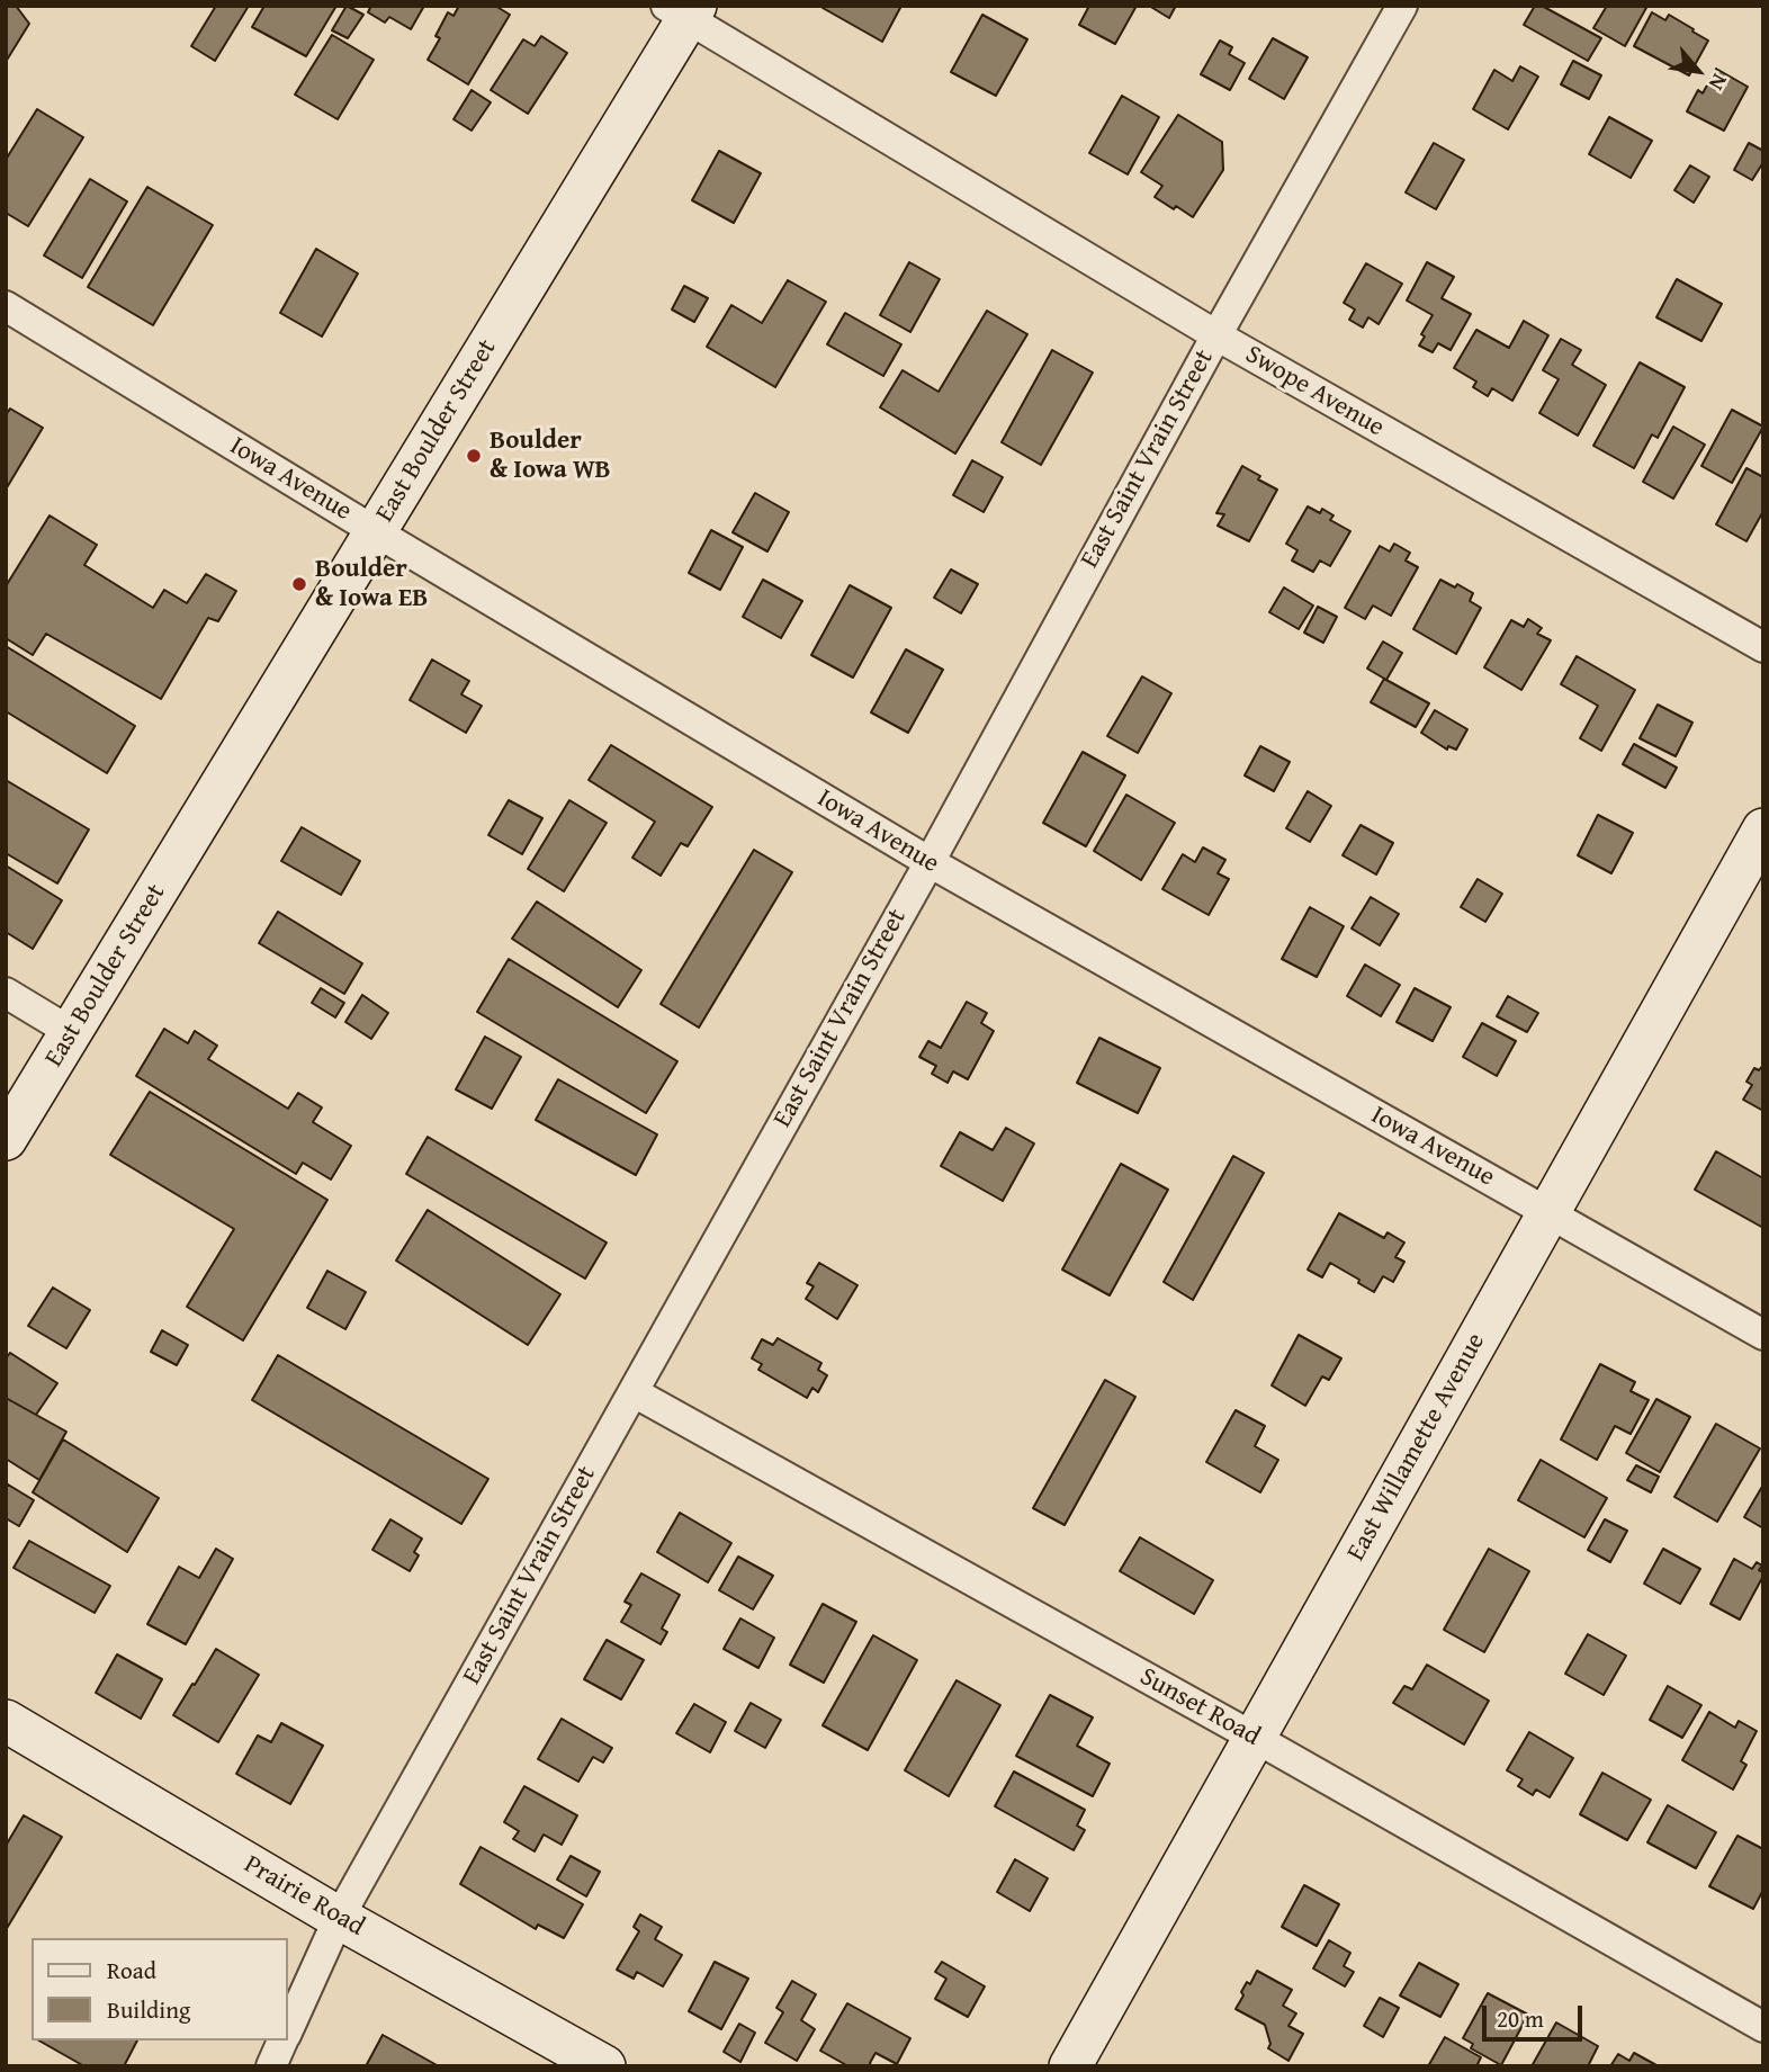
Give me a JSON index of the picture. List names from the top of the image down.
{
  "streets": {
    "street": [
      "Swope Avenue",
      "East Boulder Street",
      "East Saint Vrain Street",
      "Iowa Avenue",
      "East Willamette Avenue",
      "Sunset Road",
      "Prairie Road"
    ]
  },
  "crossings": [
    ["Swope Avenue", "East Boulder Street"],
    ["Swope Avenue", "East Saint Vrain Street"],
    ["East Boulder Street", "Iowa Avenue"],
    ["East Saint Vrain Street", "Iowa Avenue"],
    ["East Saint Vrain Street", "Sunset Road"],
    ["East Saint Vrain Street", "Prairie Road"],
    ["Iowa Avenue", "East Willamette Avenue"],
    ["East Willamette Avenue", "Sunset Road"]
  ],
  "places": ["Boulder & Iowa WB", "Boulder & Iowa EB"],
  "legend": ["Road", "Building"],
  "scale_bar": "20 m",
  "north": "bottom right"
}
